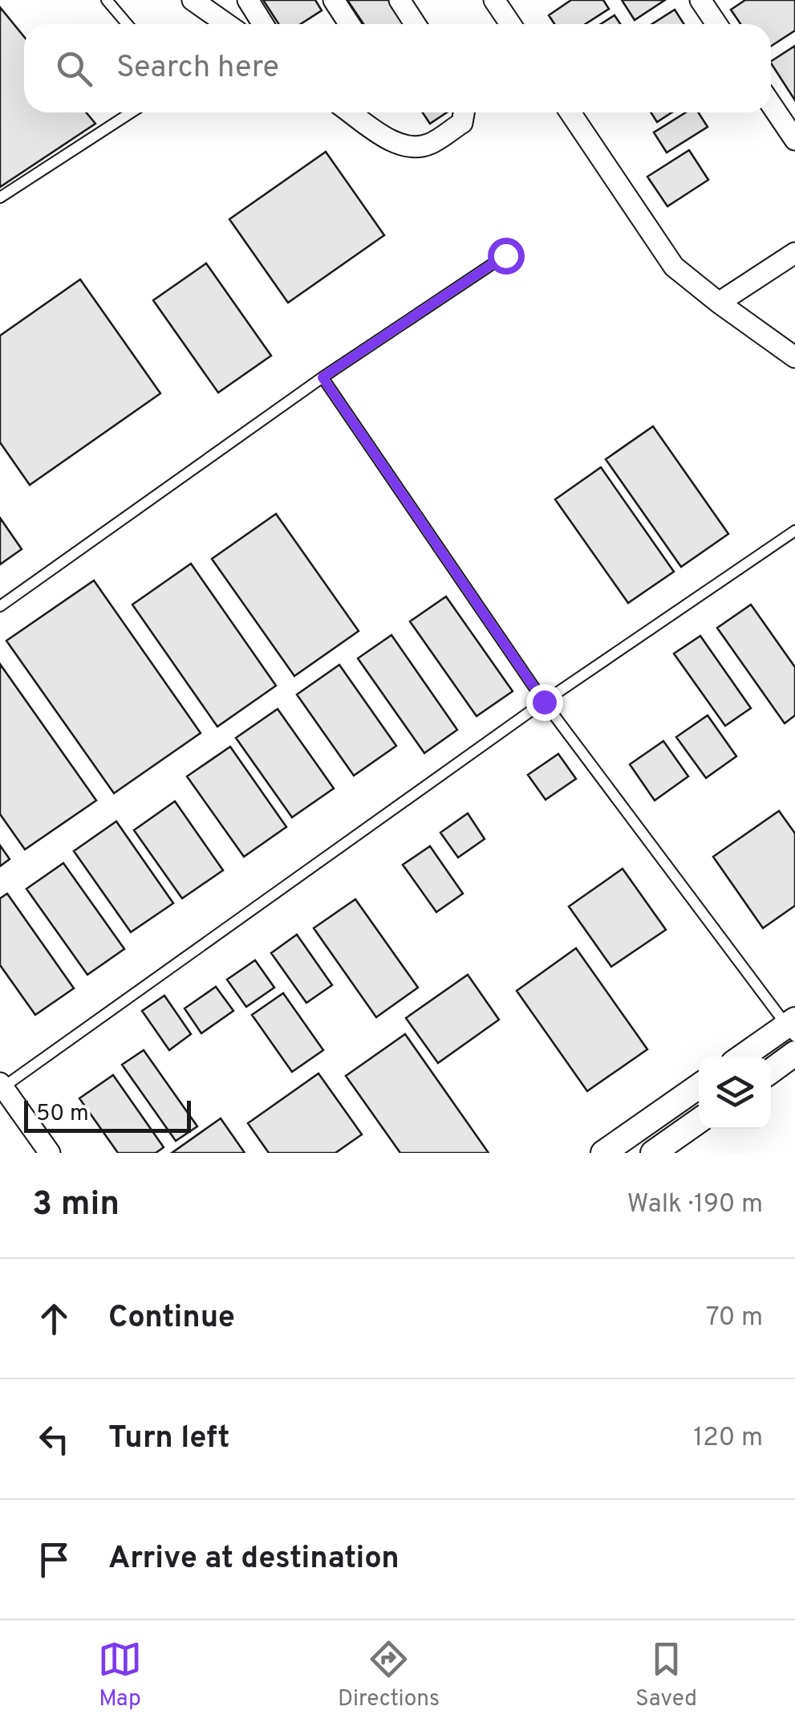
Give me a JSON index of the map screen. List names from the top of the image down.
{
  "scale_bar": "50 m",
  "page": {
    "search": "Search here",
    "scale": "50 m",
    "heading": ["3 min", "Walk · 190 m"],
    "list": [
      ["Continue", "70 m"],
      ["Turn left", "120 m"],
      "Arrive at destination"
    ],
    "nav": ["Map", "Directions", "Saved"]
  }
}
